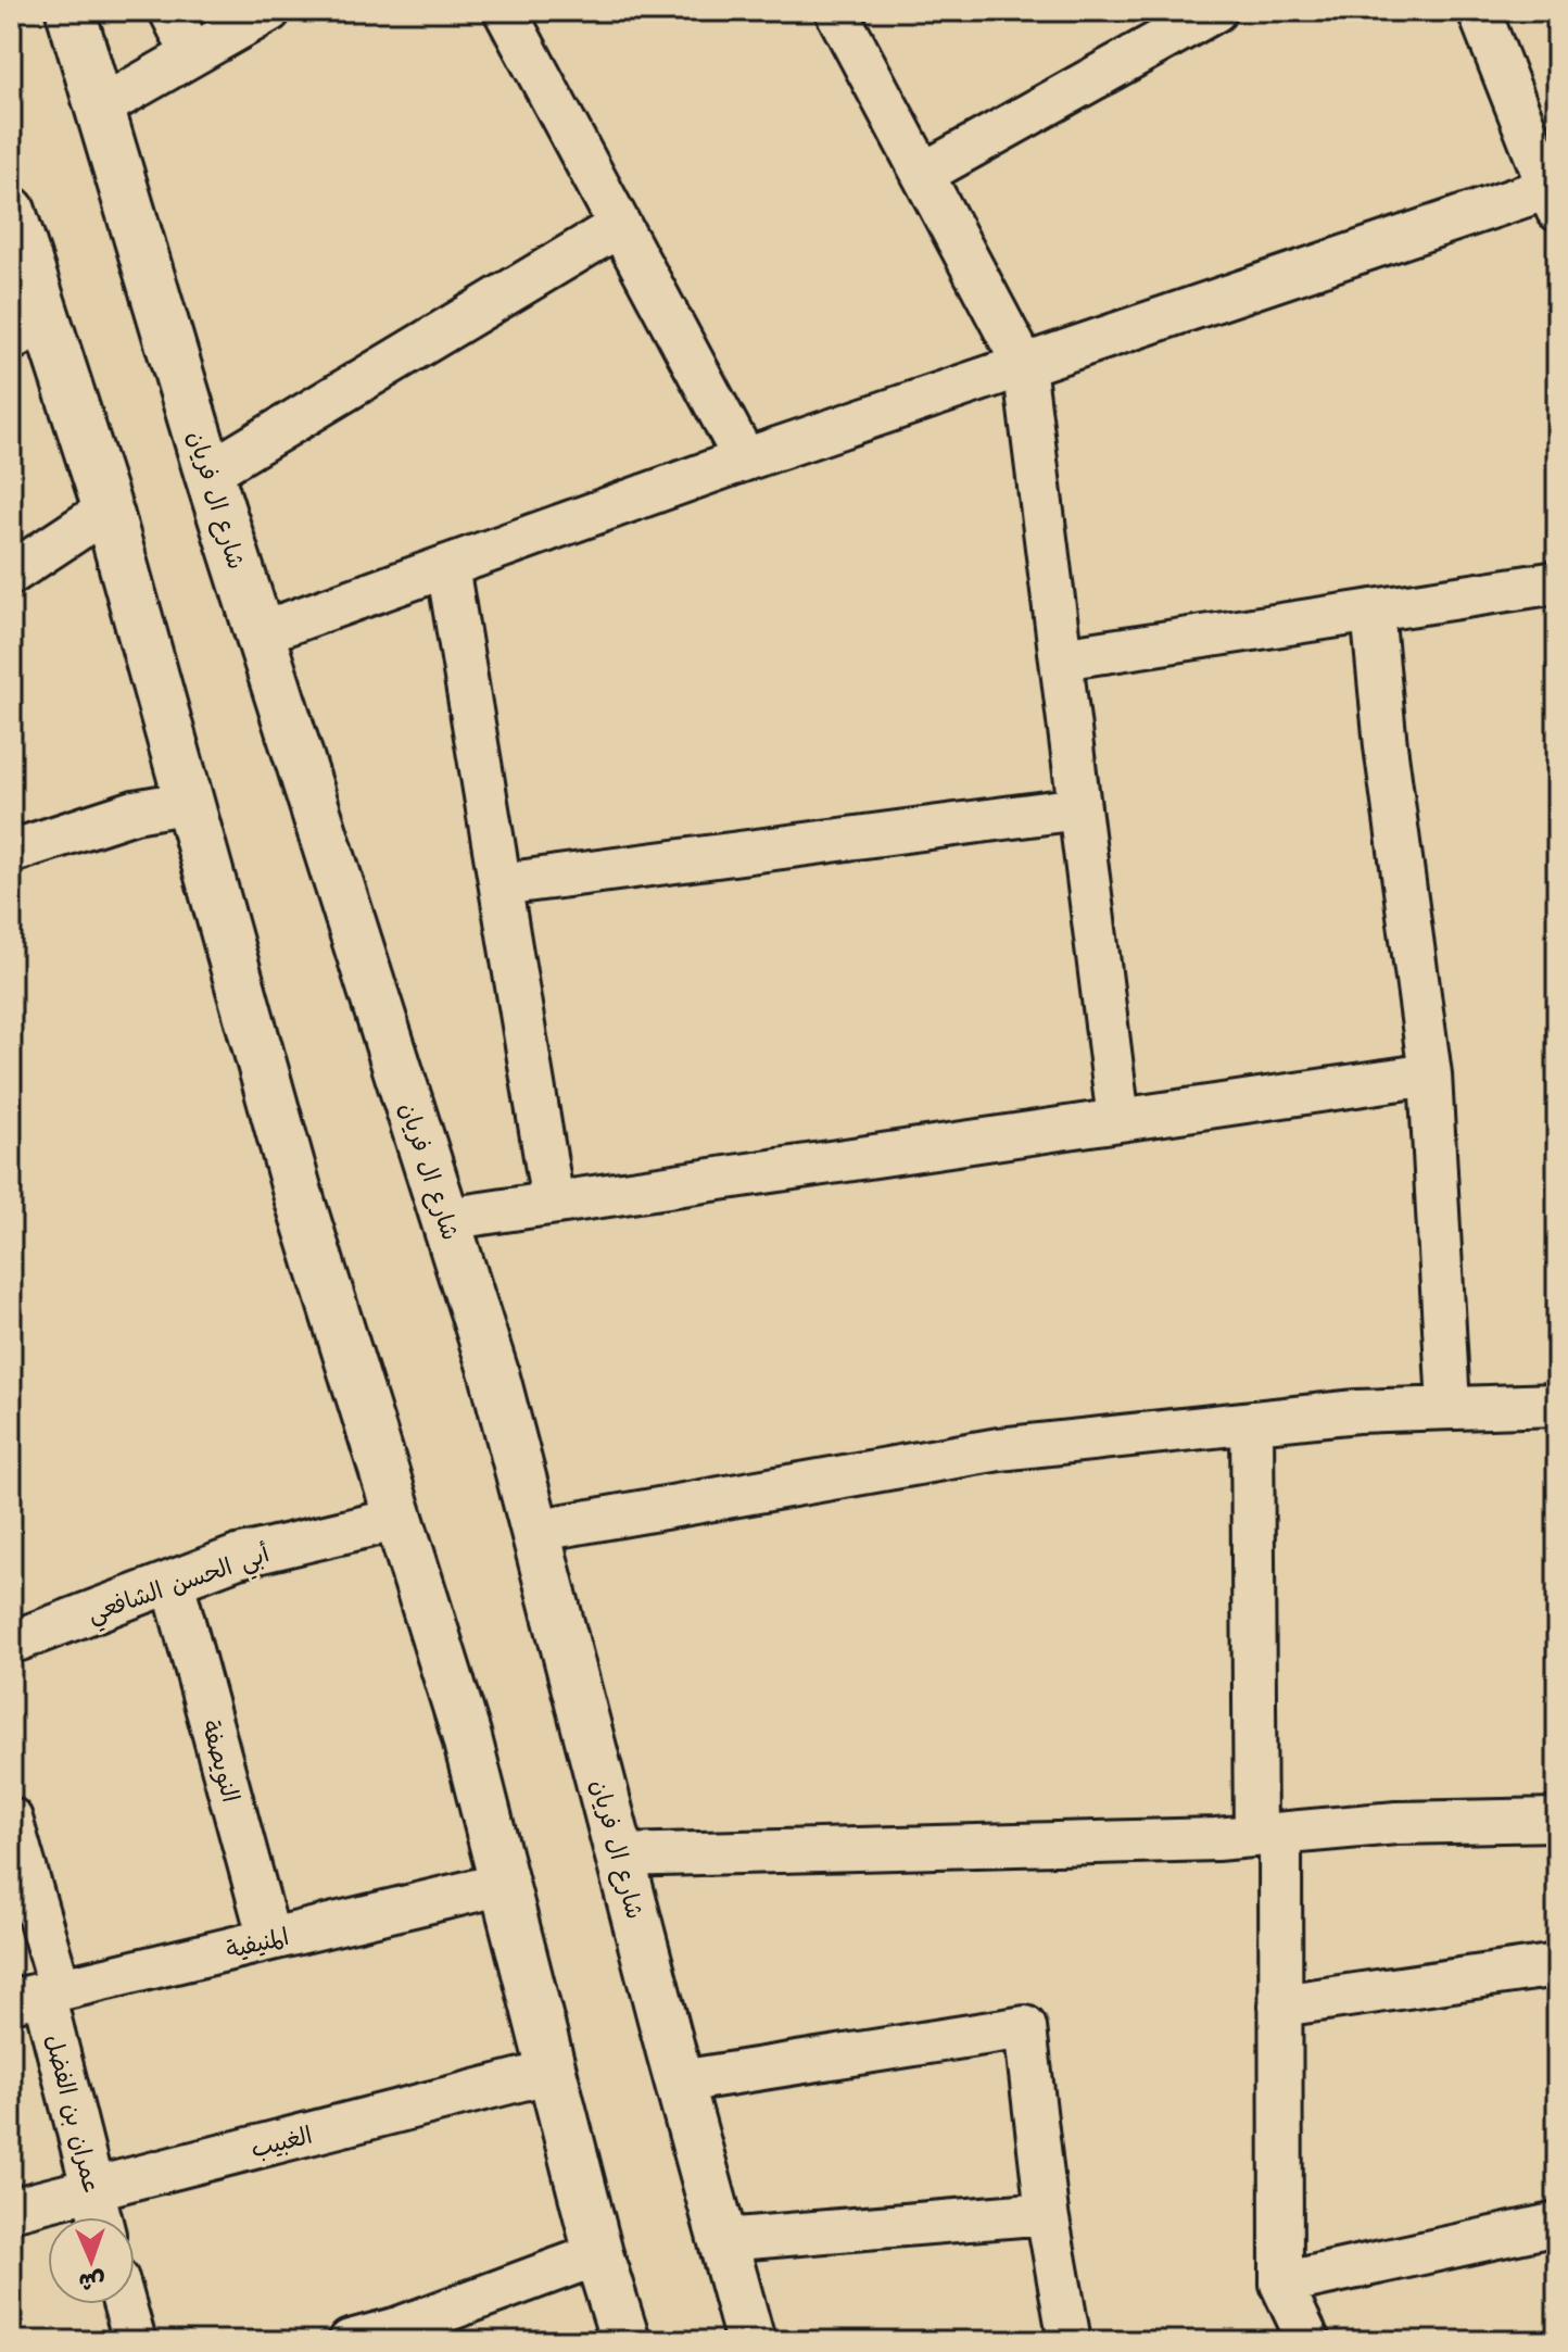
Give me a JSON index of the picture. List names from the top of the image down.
{
  "streets": {
    "main road": ["شارع ال فريان"],
    "street": [
      "أبي الحسن الشافعي",
      "النويصفة",
      "المنيفية",
      "عمران بن الفضل",
      "الغبيب"
    ]
  },
  "crossings": [
    ["أبي الحسن الشافعي", "النويصفة"],
    ["النويصفة", "المنيفية"],
    ["المنيفية", "عمران بن الفضل"],
    ["عمران بن الفضل", "الغبيب"]
  ],
  "north": "bottom"
}
